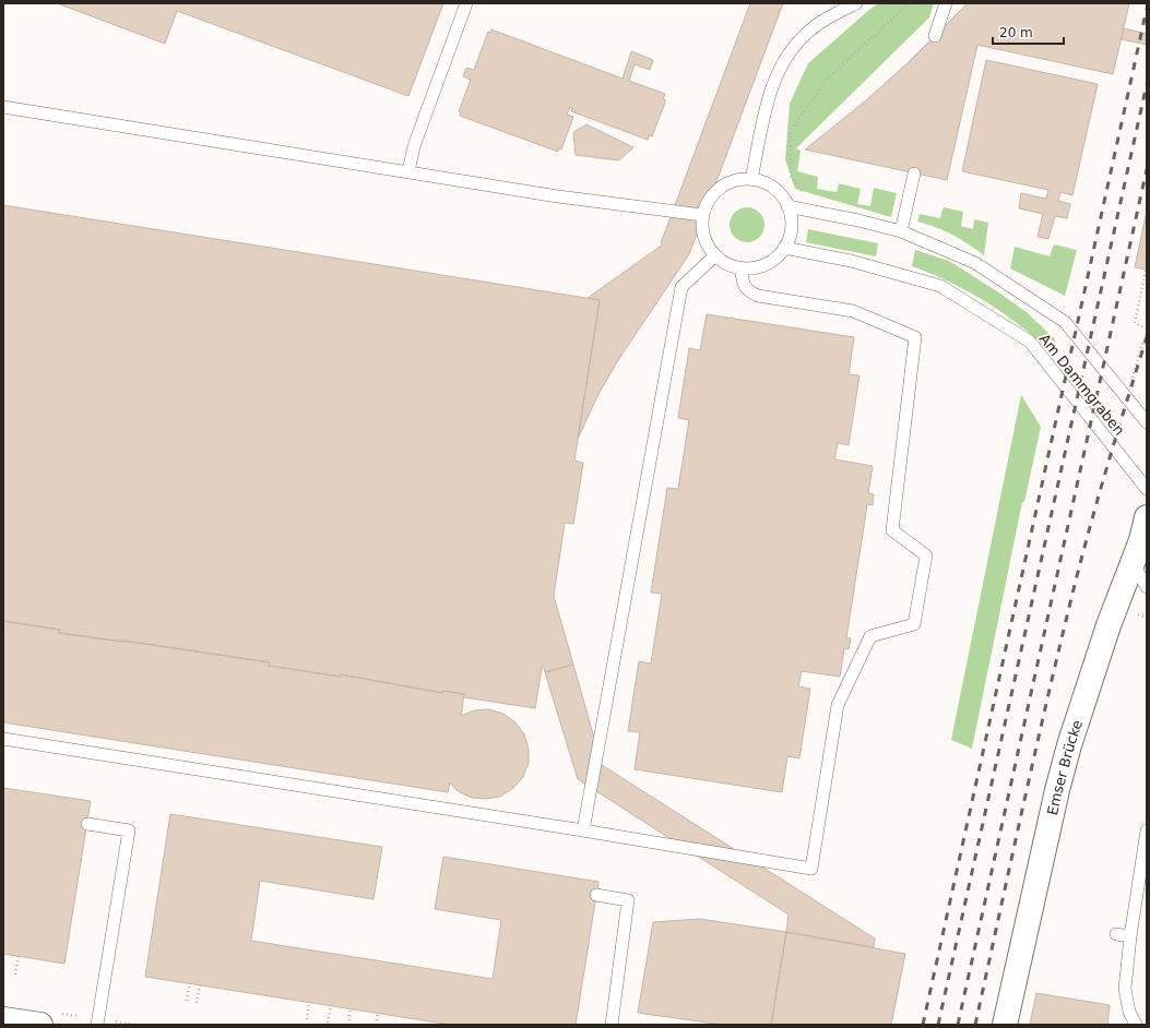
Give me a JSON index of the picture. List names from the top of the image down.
{
  "streets": {
    "street": ["Emser Brücke"],
    "lane": ["Am Dammgraben"]
  },
  "scale_bar": "20 m"
}
